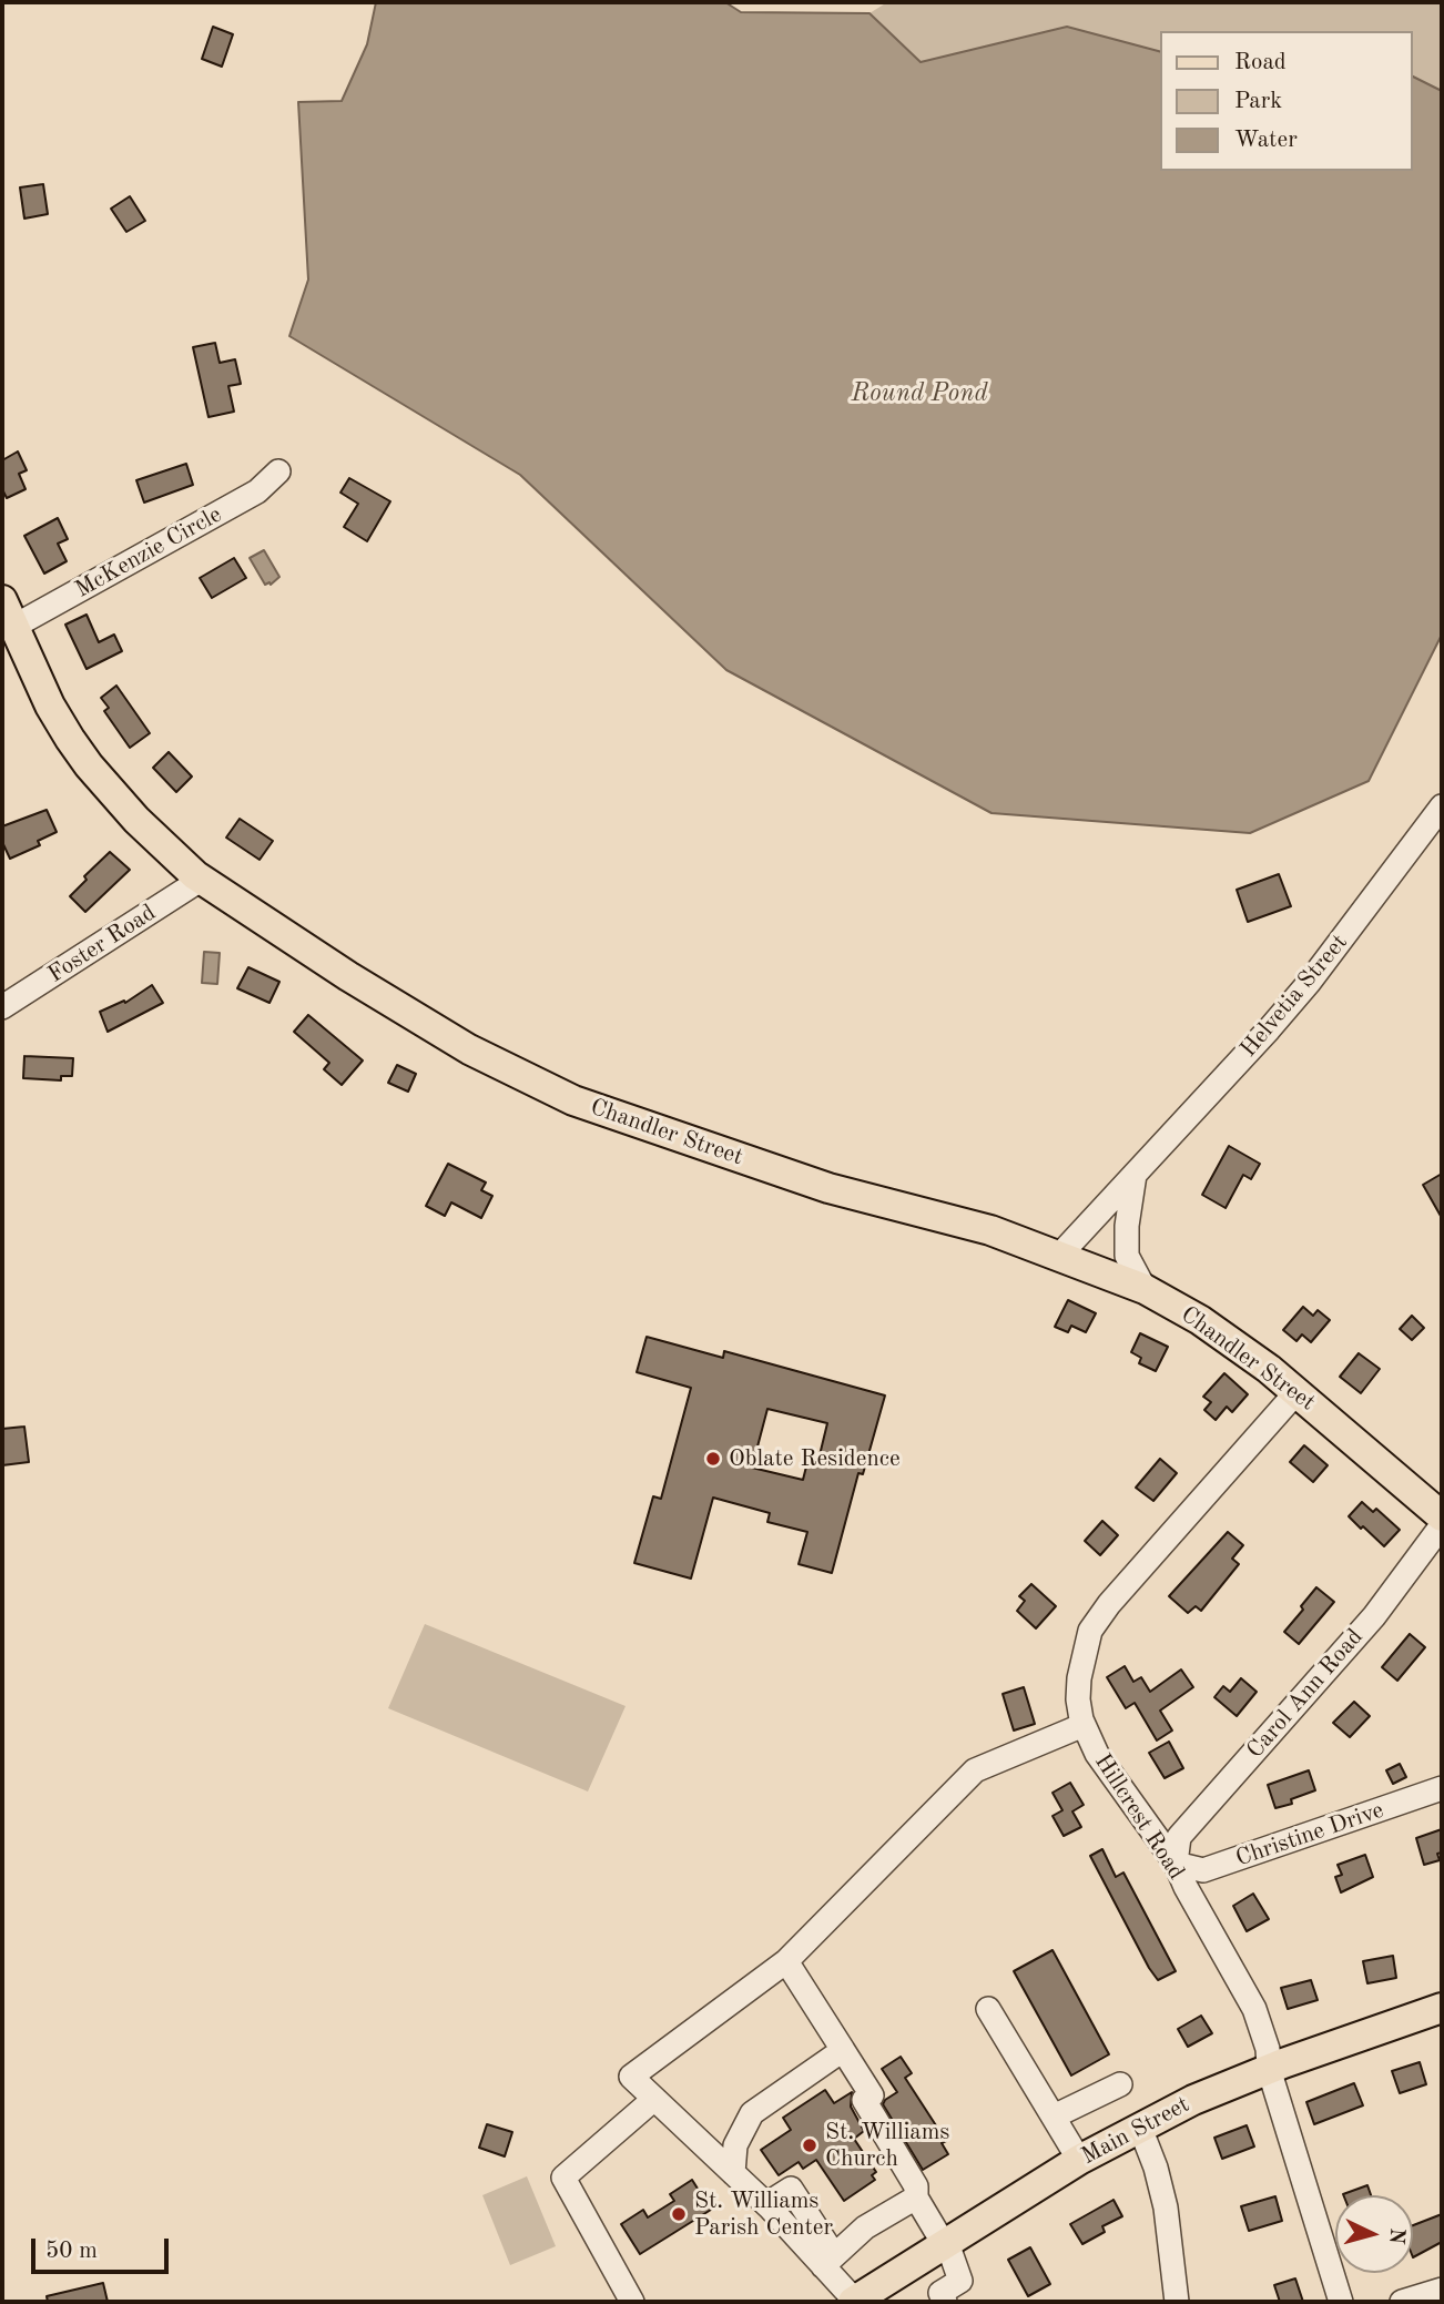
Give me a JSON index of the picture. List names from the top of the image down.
{
  "streets": {
    "main road": ["Chandler Street", "Main Street"],
    "street": [
      "McKenzie Circle",
      "Foster Road",
      "Helvetia Street",
      "Carol Ann Road",
      "Hillcrest Road",
      "Christine Drive"
    ]
  },
  "crossings": [
    ["McKenzie Circle", "Chandler Street"],
    ["Foster Road", "Chandler Street"],
    ["Helvetia Street", "Chandler Street"],
    ["Chandler Street", "Hillcrest Road"],
    ["Carol Ann Road", "Hillcrest Road"],
    ["Carol Ann Road", "Christine Drive"],
    ["Hillcrest Road", "Christine Drive"],
    ["Hillcrest Road", "Main Street"]
  ],
  "water": ["Round Pond"],
  "places": ["Oblate Residence", "St. Williams Church", "St. Williams Parish Center"],
  "legend": ["Road", "Park", "Water"],
  "scale_bar": "50 m",
  "north": "right"
}
